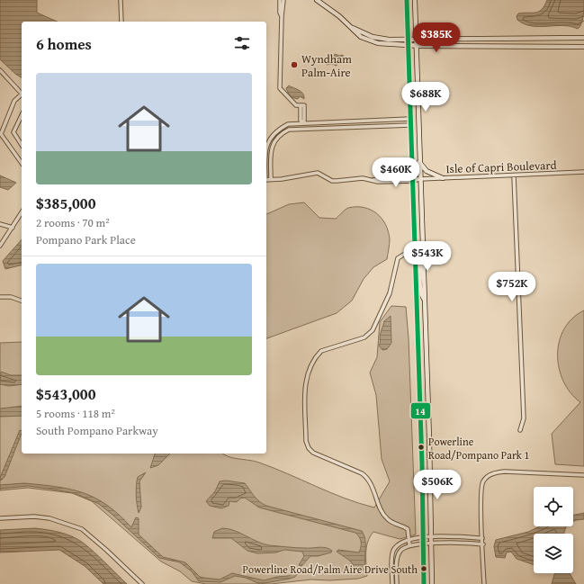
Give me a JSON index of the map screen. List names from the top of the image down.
{
  "streets": {
    "street": ["Isle of Capri Boulevard"]
  },
  "places": ["Wyndham Palm-Aire", "Powerline Road/Pompano Park 1", "Powerline Road/Palm Aire Drive South"],
  "lines": ["transit line 14"],
  "page": {
    "heading": "6 homes",
    "price": [
      "$385K",
      "$688K",
      "$460K",
      "$543K",
      "$752K",
      "$506K"
    ],
    "list": [
      {
        "name": "$385,000",
        "note": "2 rooms · 70 m² · Pompano Park Place"
      },
      {
        "name": "$543,000",
        "note": "5 rooms · 118 m² · South Pompano Parkway"
      }
    ]
  }
}
